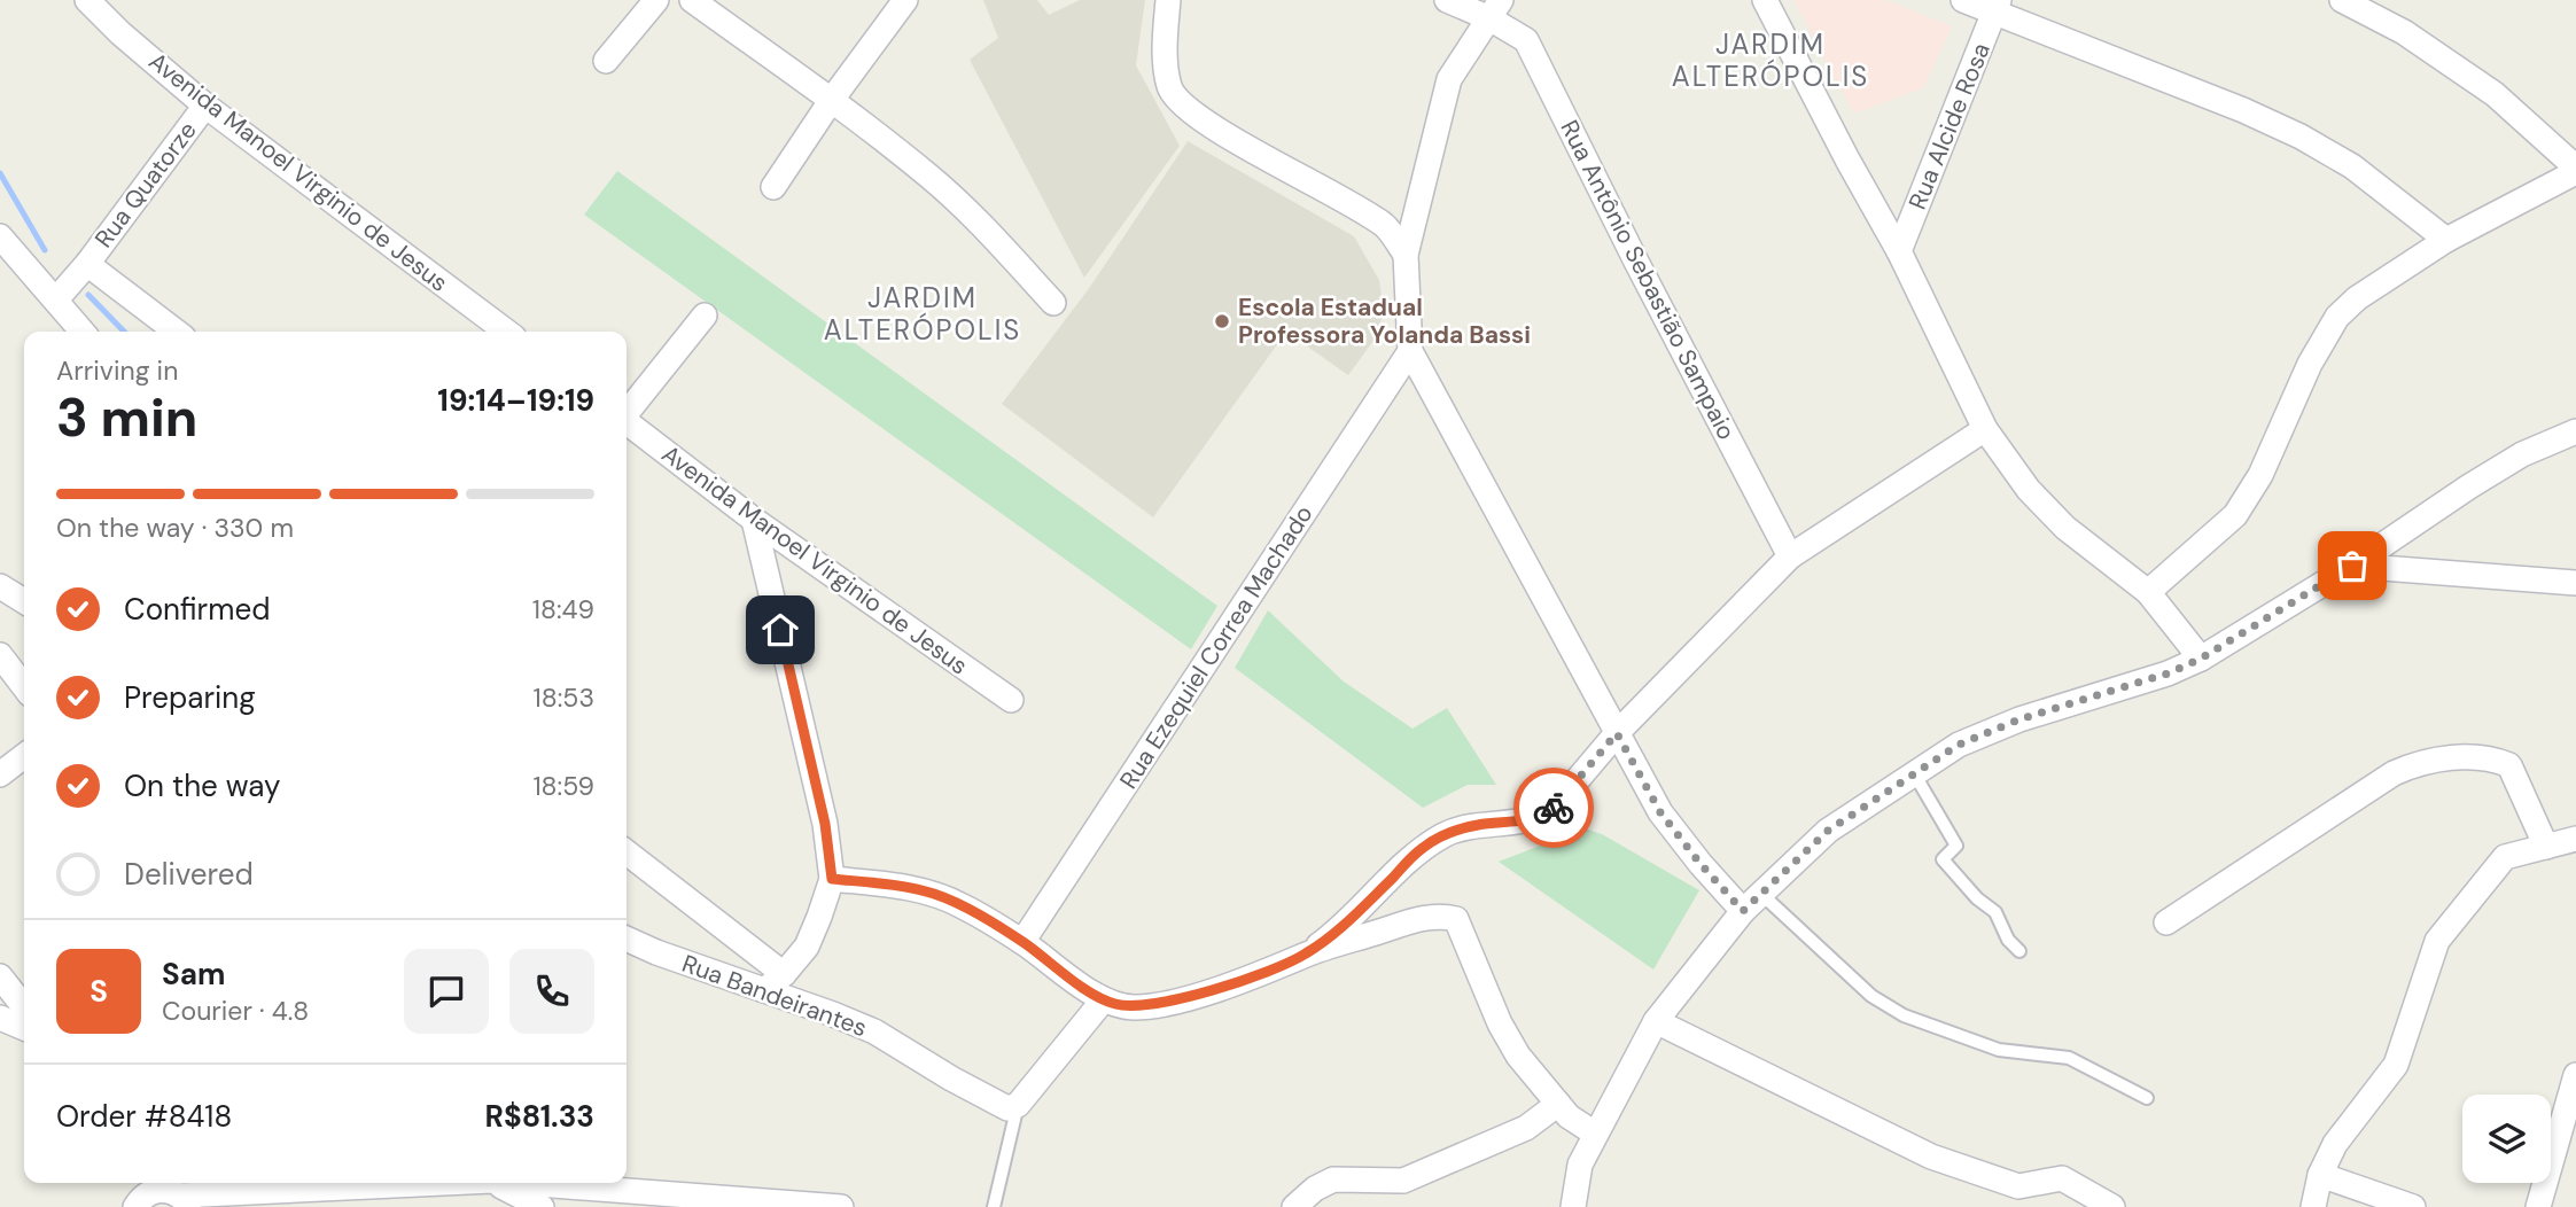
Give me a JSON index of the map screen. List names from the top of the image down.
{
  "streets": {
    "street": [
      "Rua Alcide Rosa",
      "Avenida Manoel Virginio de Jesus",
      "Rua Quatorze",
      "Rua Antônio Sebastião Sampaio",
      "Rua Ezequiel Correa Machado",
      "Rua Bandeirantes"
    ]
  },
  "crossings": [
    ["Avenida Manoel Virginio de Jesus", "Rua Quatorze"]
  ],
  "districts": ["JARDIM ALTERÓPOLIS", "JARDIM ALTERÓPOLIS"],
  "places": ["Escola Estadual Professora Yolanda Bassi"],
  "page": {
    "heading": ["3 min", "Arriving in", "19:14–19:19"],
    "panel": [
      "Sam",
      "Courier · 4.8",
      "Order #8418",
      "R$81.33"
    ],
    "bar": "On the way · 330 m",
    "list": [
      ["Confirmed", "18:49"],
      ["Preparing", "18:53"],
      ["On the way", "18:59"],
      "Delivered"
    ],
    "round": "S"
  }
}
